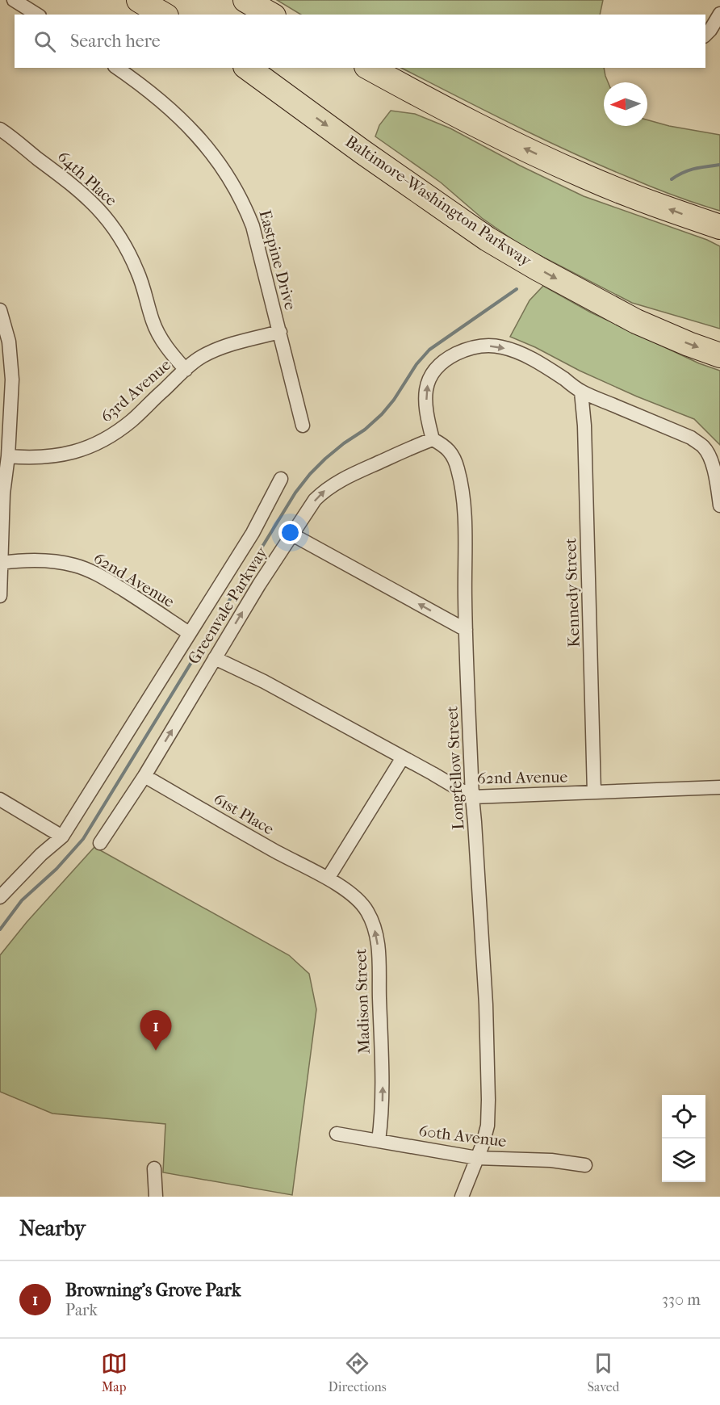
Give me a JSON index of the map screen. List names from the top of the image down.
{
  "streets": {
    "highway": ["Baltimore-Washington Parkway"],
    "street": [
      "64th Place",
      "Eastpine Drive",
      "63rd Avenue",
      "62nd Avenue",
      "Kennedy Street",
      "Greenvale Parkway",
      "Longfellow Street",
      "61st Place",
      "Madison Street",
      "60th Avenue"
    ]
  },
  "crossings": [
    ["64th Place", "63rd Avenue"],
    ["Eastpine Drive", "63rd Avenue"],
    ["62nd Avenue", "Kennedy Street"],
    ["62nd Avenue", "Greenvale Parkway"],
    ["62nd Avenue", "Longfellow Street"],
    ["Greenvale Parkway", "Longfellow Street"],
    ["Greenvale Parkway", "61st Place"],
    ["Longfellow Street", "60th Avenue"],
    ["61st Place", "Madison Street"],
    ["Madison Street", "60th Avenue"]
  ],
  "one_way": ["Madison Street"],
  "north": "left",
  "page": {
    "search": "Search here",
    "pins": "1",
    "heading": "Nearby",
    "list": [
      {
        "mark": "1",
        "name": "Browning's Grove Park",
        "note": "Park",
        "value": "330 m"
      }
    ],
    "nav": ["Map", "Directions", "Saved"]
  }
}
